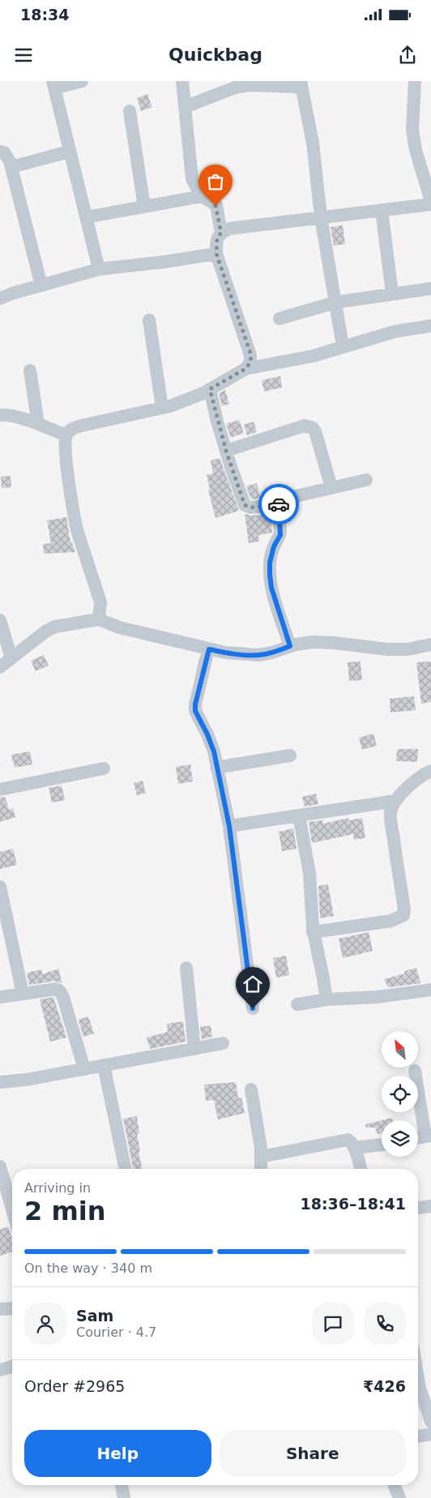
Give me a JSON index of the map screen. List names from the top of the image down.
{
  "north": "top left",
  "page": {
    "status": "18:34",
    "header": "Quickbag",
    "heading": ["2 min", "Arriving in", "18:36–18:41"],
    "panel": [
      "Sam",
      "Courier · 4.7",
      "Order #2965",
      "₹426"
    ],
    "bar": "On the way · 340 m",
    "buttons": ["Help", "Share"]
  }
}
